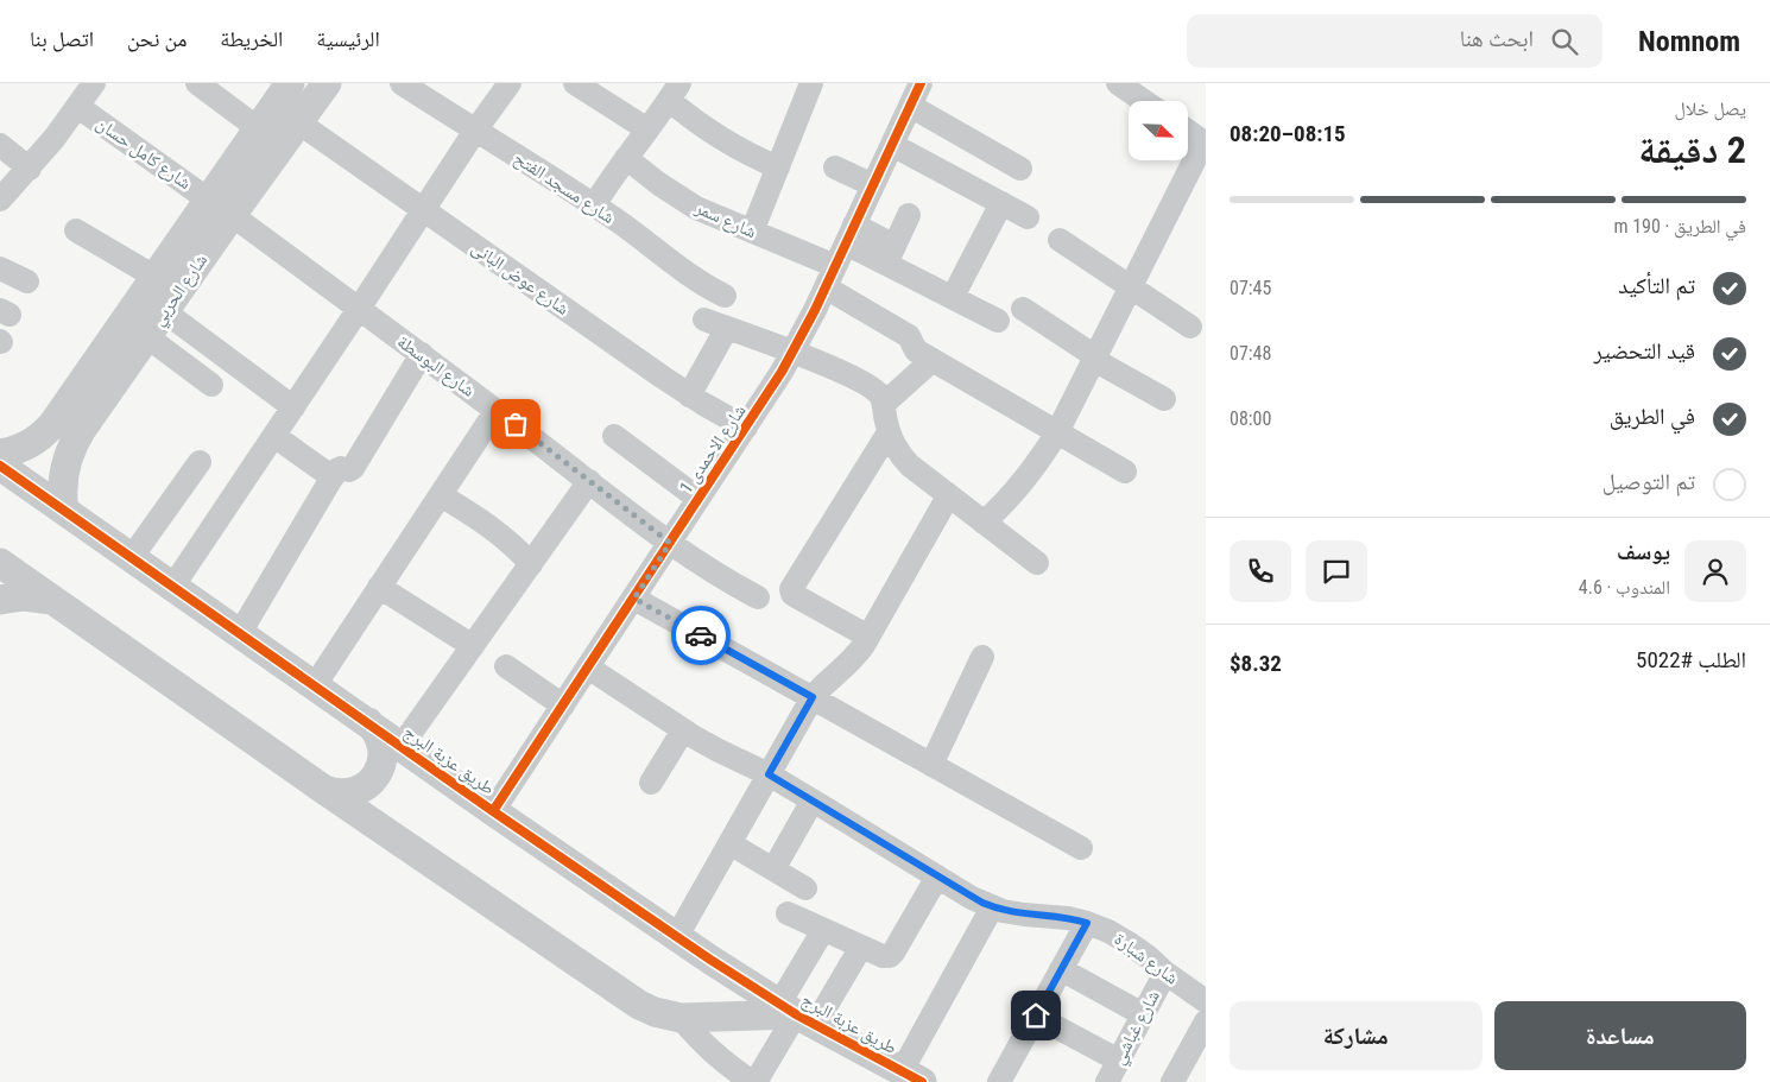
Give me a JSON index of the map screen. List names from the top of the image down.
{
  "streets": {
    "street": [
      "شارع كامل حسان",
      "شارع مسجد الفتح",
      "شارع سمر",
      "شارع عوض البانى",
      "شارع الحربي",
      "شارع البوسطة",
      "شارع الاحمدى 1",
      "طريق عزبة البرج",
      "شارع شبارة",
      "شارع غباشي"
    ]
  },
  "crossings": [
    ["شارع كامل حسان", "شارع الحربي"],
    ["شارع كامل حسان", "شارع البوسطة"],
    ["شارع سمر", "شارع الاحمدى 1"],
    ["شارع عوض البانى", "شارع الحربي"],
    ["شارع عوض البانى", "شارع الاحمدى 1"],
    ["شارع الحربي", "شارع البوسطة"],
    ["شارع الحربي", "طريق عزبة البرج"],
    ["شارع البوسطة", "شارع الاحمدى 1"],
    ["شارع الاحمدى 1", "طريق عزبة البرج"],
    ["شارع الاحمدى 1", "شارع شبارة"],
    ["شارع شبارة", "شارع غباشي"]
  ],
  "north": "bottom right",
  "page": {
    "header": "Nomnom",
    "search": "ابحث هنا",
    "nav": [
      "الرئيسية",
      "الخريطة",
      "من نحن",
      "اتصل بنا"
    ],
    "heading": ["2 دقيقة", "يصل خلال", "08:15–08:20"],
    "panel": [
      "يوسف",
      "المندوب · 4.6",
      "الطلب #5022",
      "$8.32"
    ],
    "bar": "في الطريق · 190 m",
    "list": [
      ["تم التأكيد", "07:45"],
      ["قيد التحضير", "07:48"],
      ["في الطريق", "08:00"],
      "تم التوصيل"
    ],
    "buttons": ["مساعدة", "مشاركة"]
  }
}
